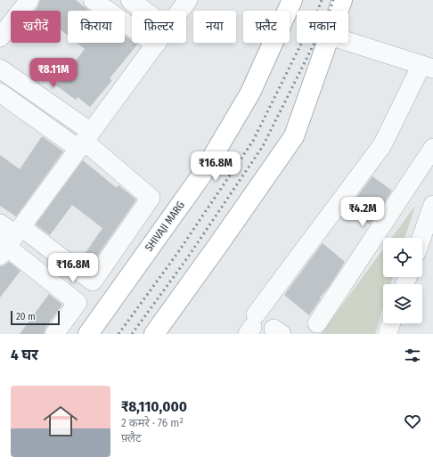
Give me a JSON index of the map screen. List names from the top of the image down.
{
  "streets": {
    "main road": ["SHIVAJI MARG"]
  },
  "scale_bar": "20 m",
  "page": {
    "chip": [
      "खरीदें",
      "किराया",
      "फ़िल्टर",
      "नया",
      "फ़्लैट",
      "मकान"
    ],
    "price": [
      "₹8.11M",
      "₹16.8M",
      "₹4.2M",
      "₹16.8M"
    ],
    "scale": "20 m",
    "heading": "4 घर",
    "list": [
      {
        "name": "₹8,110,000",
        "note": "2 कमरे · 76 m² · फ़्लैट"
      }
    ]
  }
}
